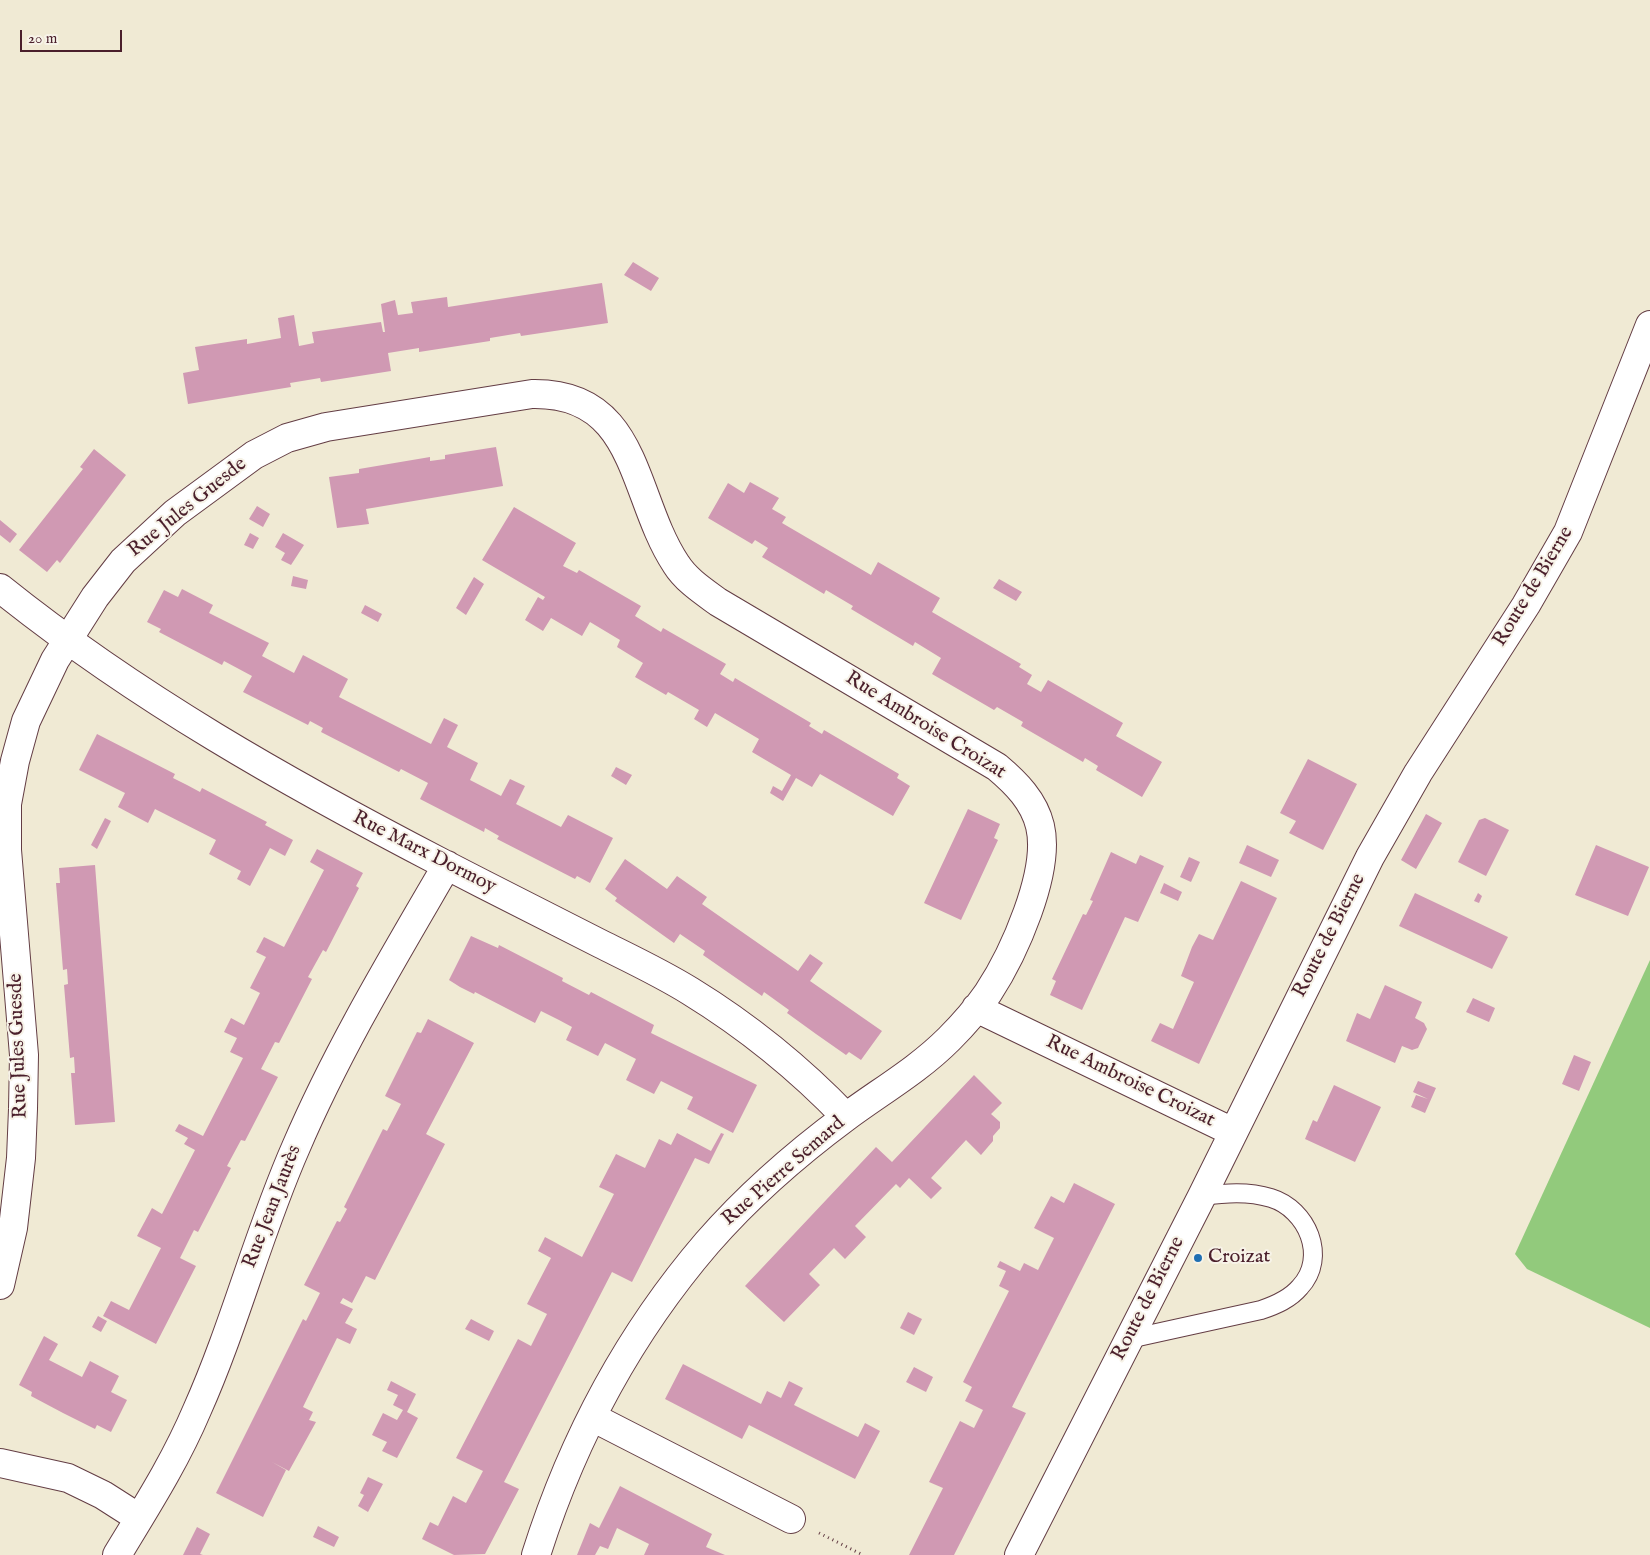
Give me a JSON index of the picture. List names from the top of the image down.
{
  "streets": {
    "street": [
      "Rue Jules Guesde",
      "Route de Bierne",
      "Rue Ambroise Croizat",
      "Rue Marx Dormoy",
      "Rue Pierre Semard",
      "Rue Jean Jaurès"
    ]
  },
  "crossings": [
    ["Rue Jules Guesde", "Rue Ambroise Croizat"],
    ["Rue Jules Guesde", "Rue Marx Dormoy"],
    ["Route de Bierne", "Rue Ambroise Croizat"],
    ["Rue Ambroise Croizat", "Rue Pierre Semard"],
    ["Rue Marx Dormoy", "Rue Pierre Semard"],
    ["Rue Marx Dormoy", "Rue Jean Jaurès"]
  ],
  "places": ["Croizat"],
  "scale_bar": "20 m"
}
